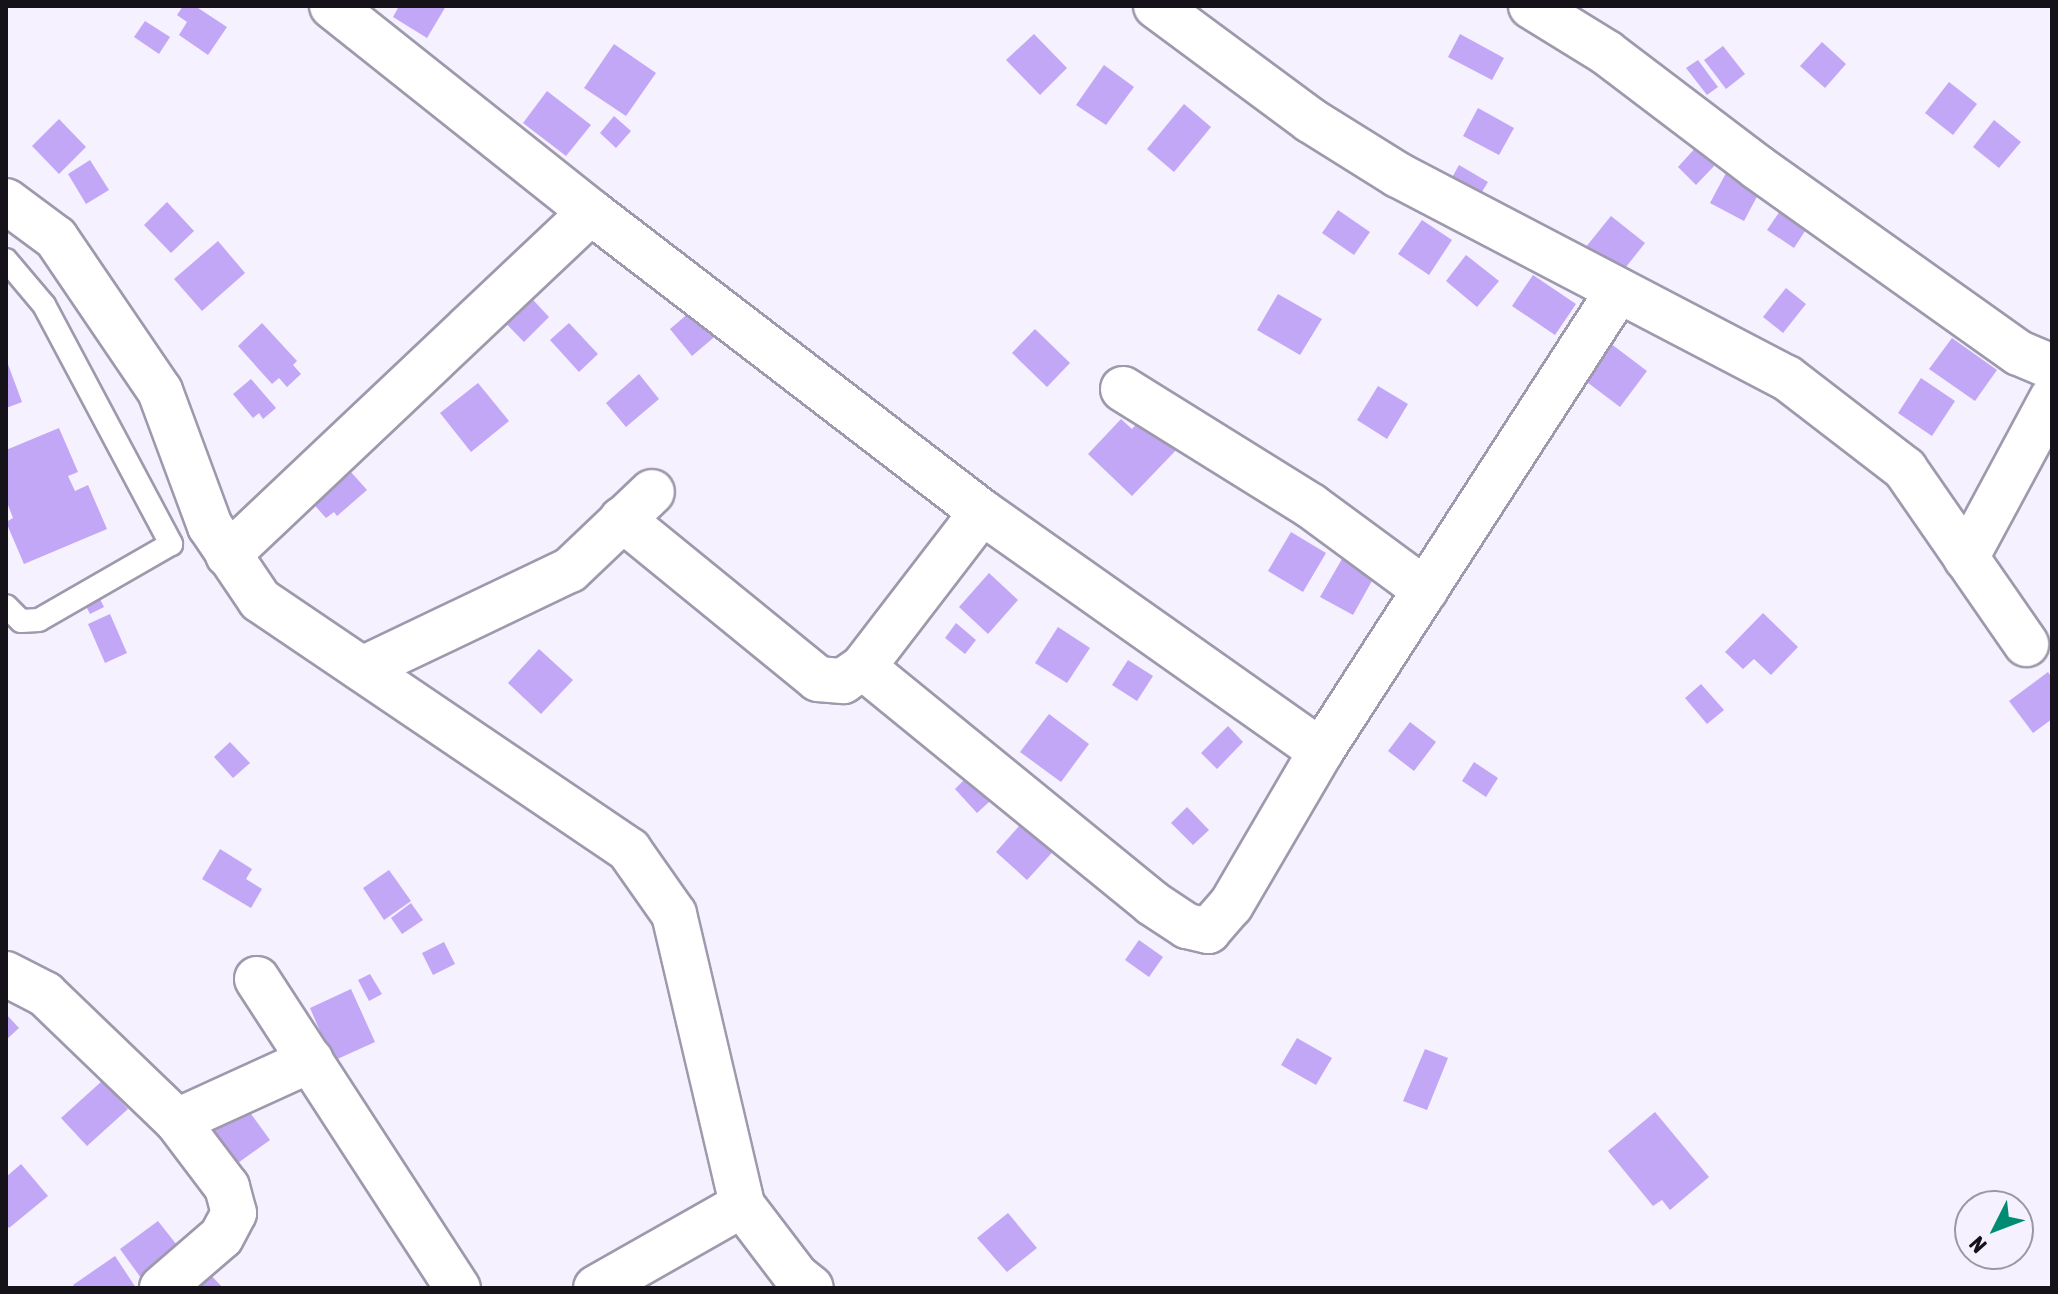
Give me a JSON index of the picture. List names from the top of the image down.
{
  "north": "bottom left"
}
